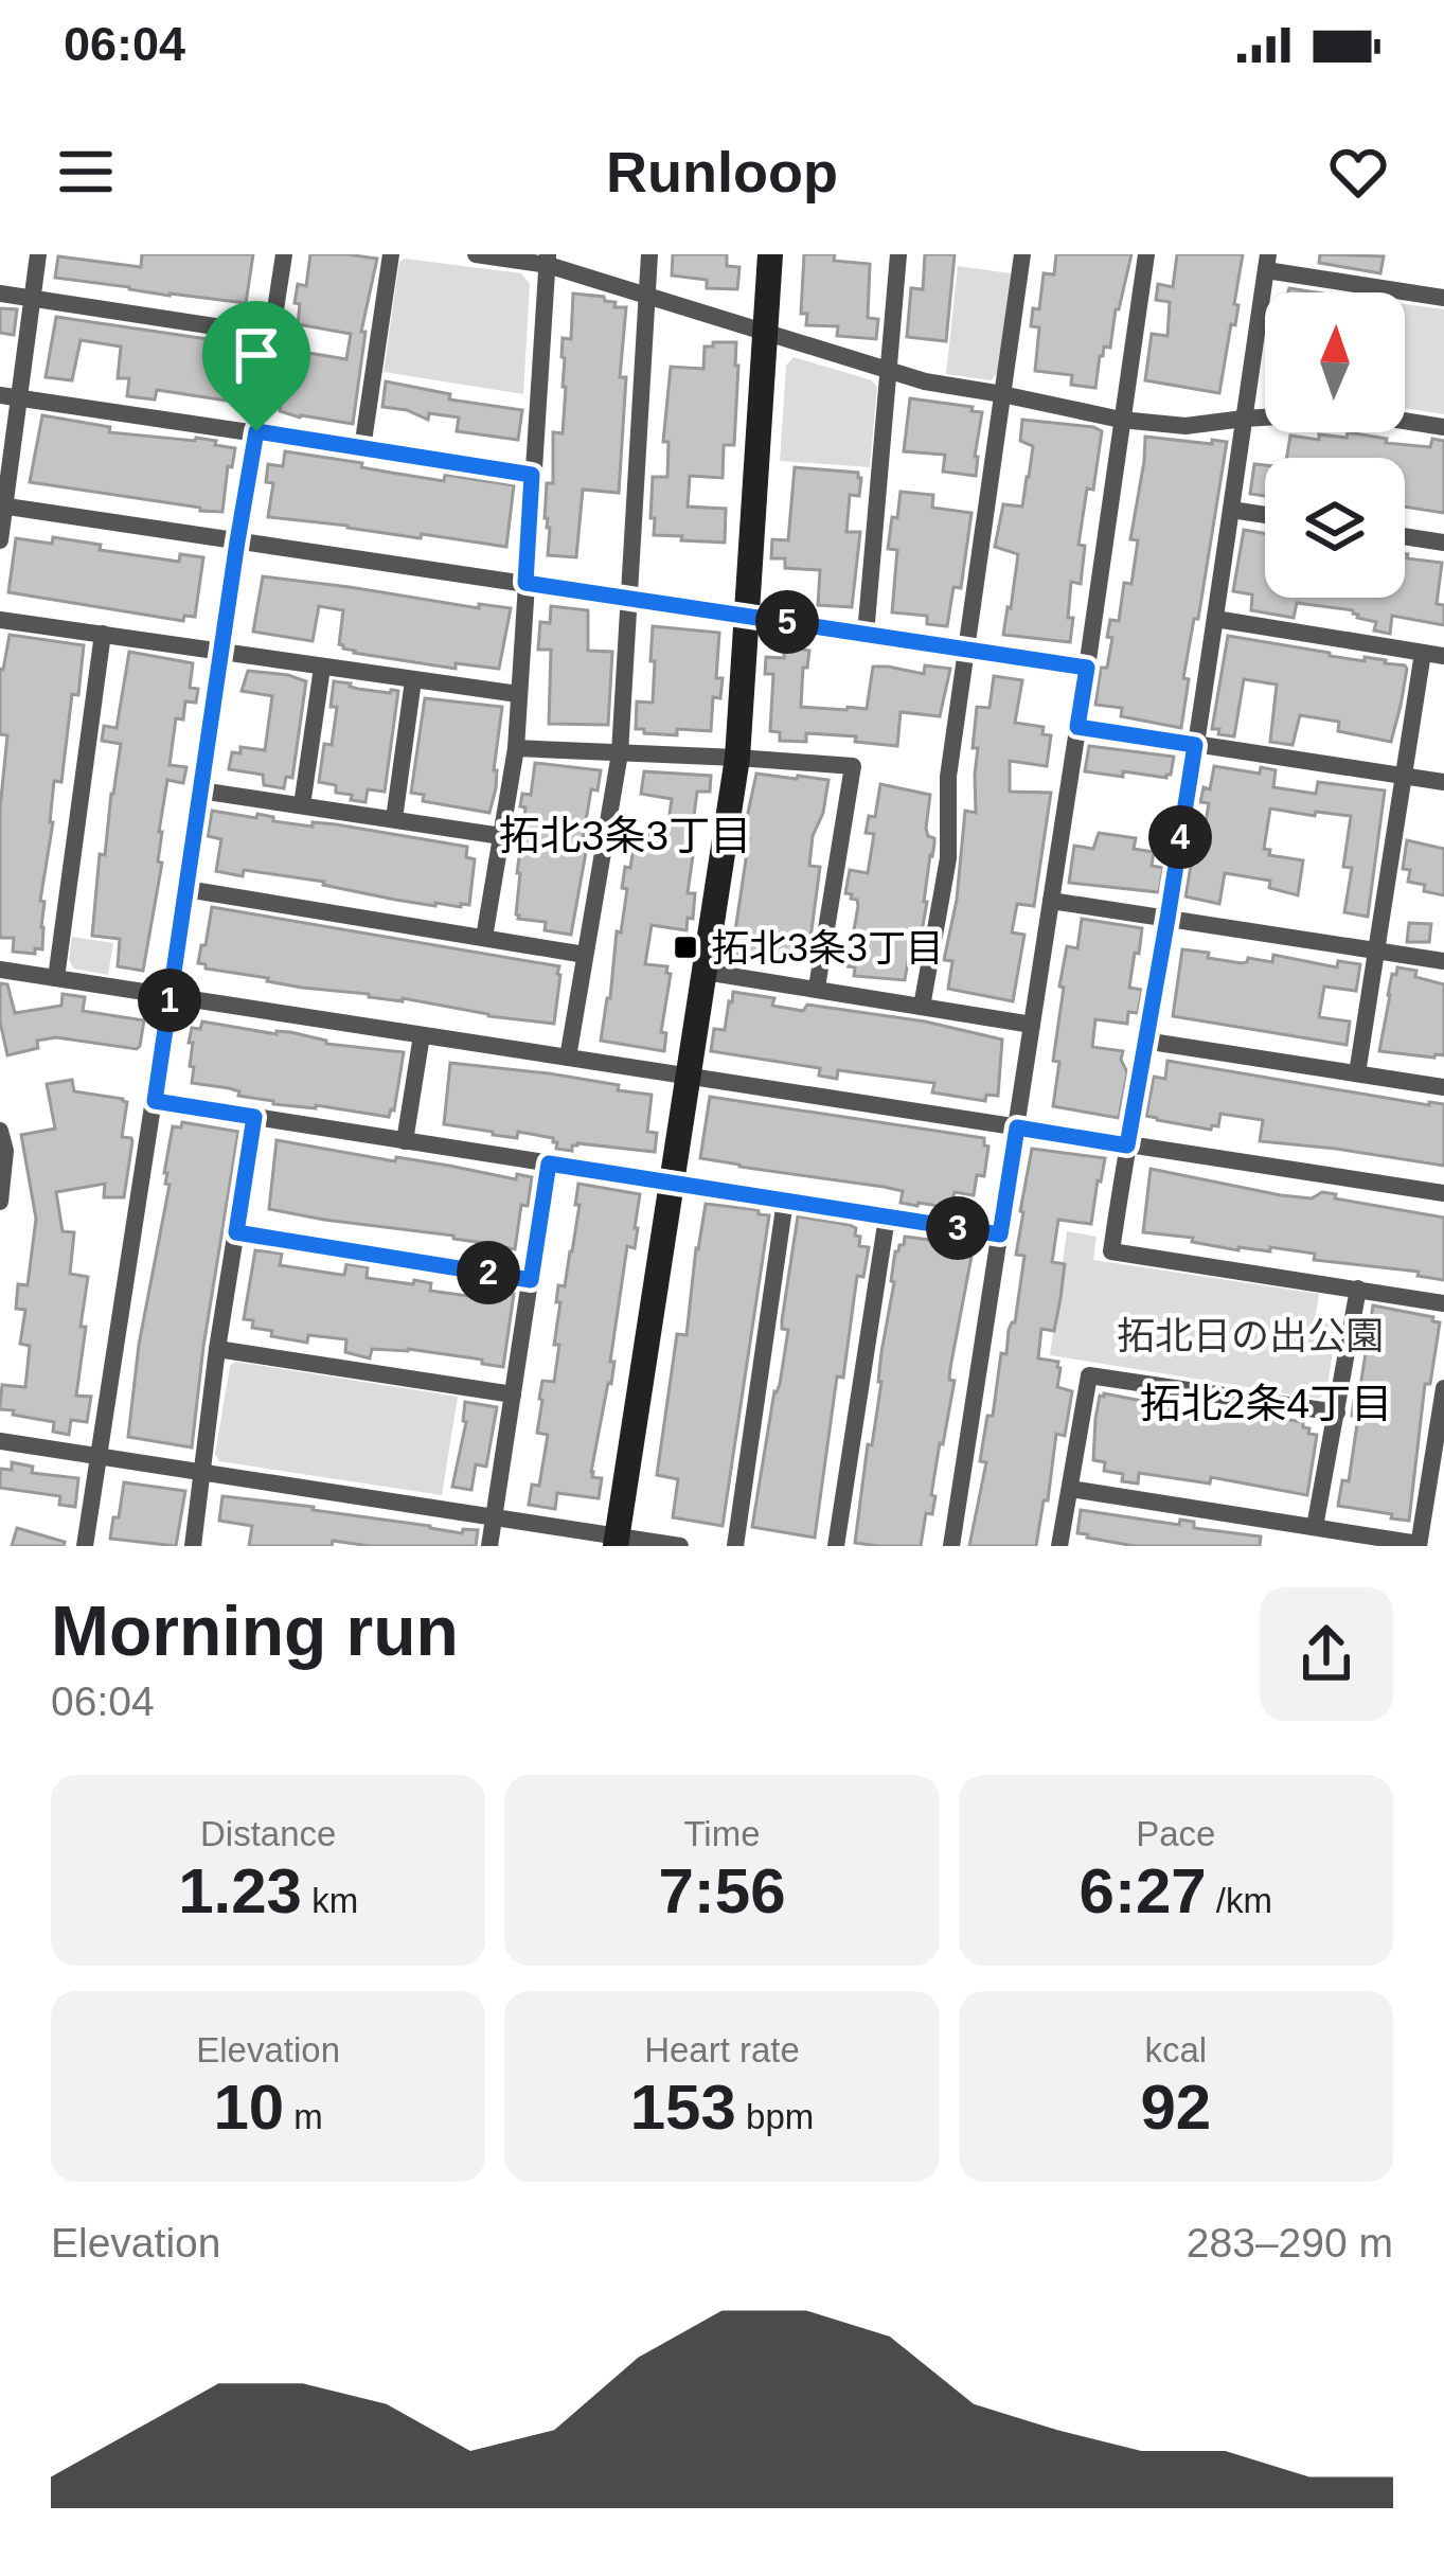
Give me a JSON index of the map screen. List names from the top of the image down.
{
  "districts": ["拓北3条3丁目", "拓北2条4丁目"],
  "parks": ["拓北日の出公園"],
  "places": {
    "transit": ["拓北3条3丁目"]
  },
  "north": "top",
  "page": {
    "status": "06:04",
    "header": "Runloop",
    "pins": [
      "5",
      "4",
      "1",
      "3",
      "2"
    ],
    "heading": ["Morning run", "06:04"],
    "stats": [
      ["Distance", "1.23 km"],
      ["Time", "7:56"],
      ["Pace", "6:27 /km"],
      ["Elevation", "10 m"],
      ["Heart rate", "153 bpm"],
      ["kcal", "92"]
    ],
    "chart": ["Elevation", "283–290 m"]
  }
}
